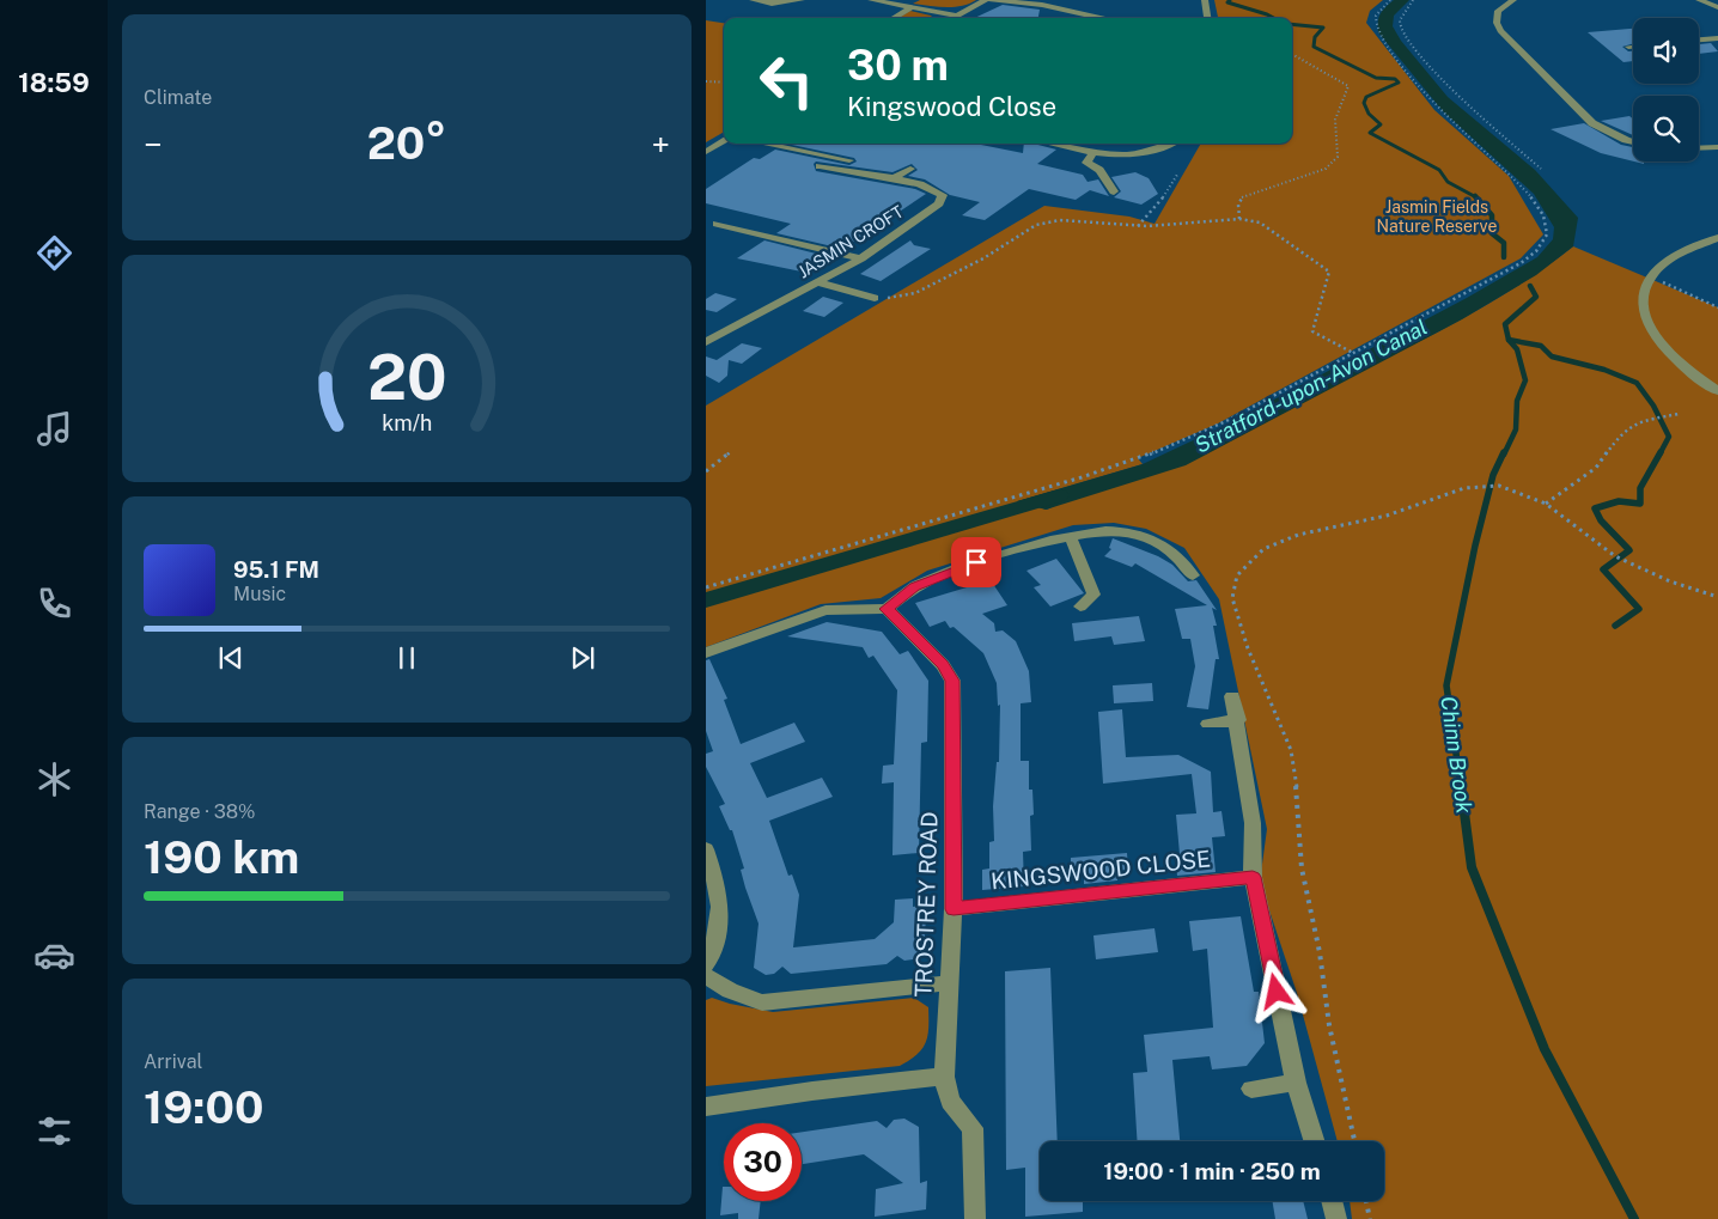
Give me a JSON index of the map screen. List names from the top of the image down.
{
  "streets": {
    "street": ["JASMIN CROFT", "KINGSWOOD CLOSE", "TROSTREY ROAD"]
  },
  "crossings": [
    ["KINGSWOOD CLOSE", "TROSTREY ROAD"]
  ],
  "water": ["Stratford-upon-Avon Canal", "Chinn Brook"],
  "parks": ["Jasmin Fields Nature Reserve"],
  "page": {
    "tabs": "18:59",
    "tile": [
      "Climate",
      ["Range · 38%", "190 km"],
      ["Arrival", "19:00"]
    ],
    "turn": ["30 m", "Kingswood Close"],
    "heat": ["−", "20°", "+"],
    "song": ["95.1 FM", "Music"],
    "limit": "30",
    "trip": "19:00 · 1 min · 250 m",
    "gauge": ["20", "km/h"]
  }
}
